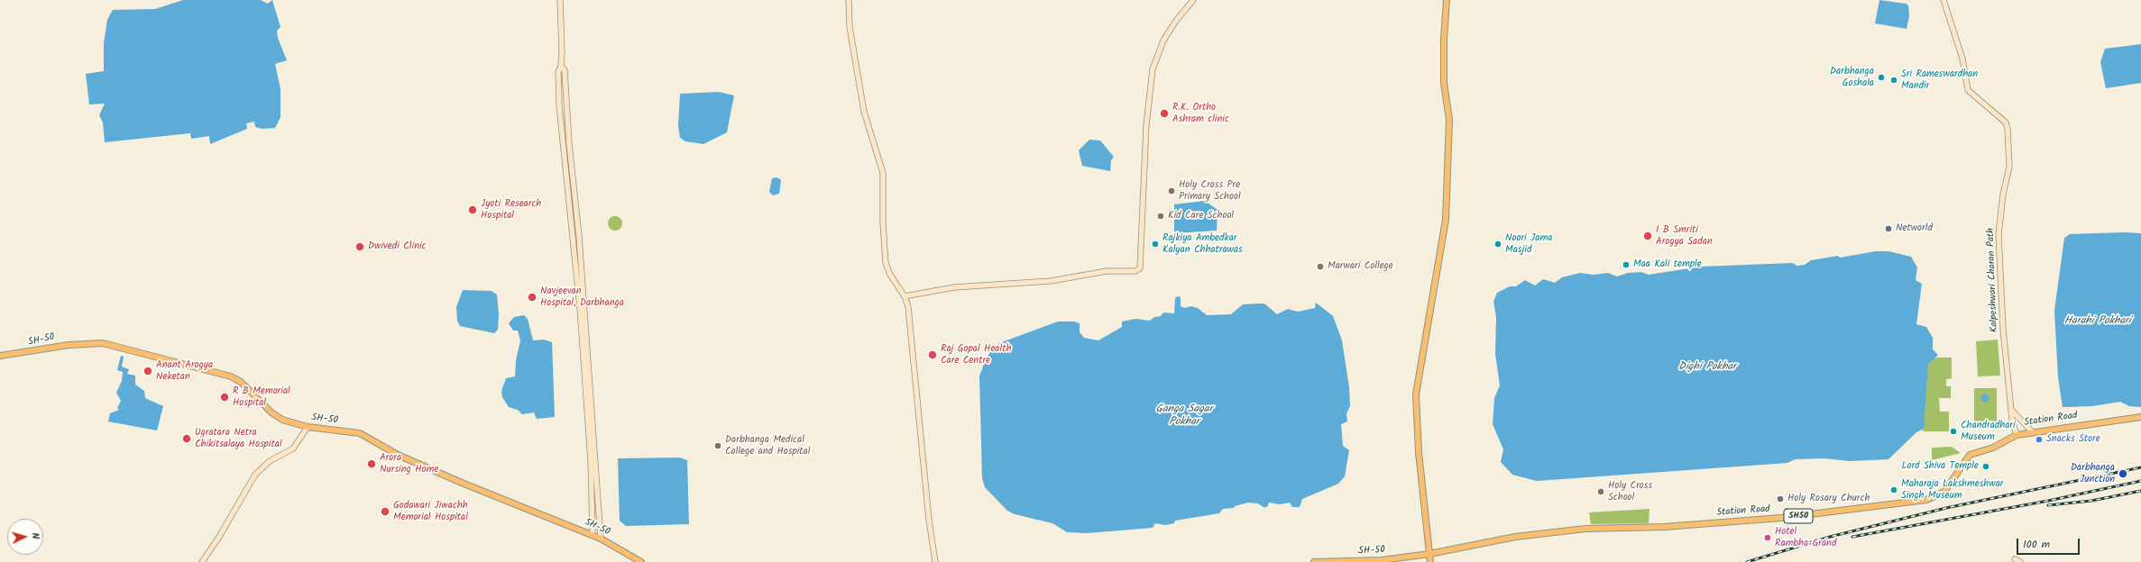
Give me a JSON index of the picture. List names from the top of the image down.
{
  "streets": {
    "main road": ["SH-50", "Station Road", "SH50"],
    "street": ["Kalpeshwari Charan Path"]
  },
  "crossings": [
    ["Kalpeshwari Charan Path", "Station Road"],
    ["SH-50", "Station Road"]
  ],
  "water": ["Harahi Pokhari", "Dighi Pokhar", "Ganga Sagar Pokhar"],
  "places": [
    "Darbhanga Goshala",
    "Sri Rameswardhan Mandir",
    "R.K. Ortho Ashram clinic",
    "Holy Cross Pre Primary School",
    "Jyoti Research Hospital",
    "Kid Care School",
    "Networld",
    "I B Smriti Arogya Sadan",
    "Rajkiya Ambedkar Kalyan Chhatrawas",
    "Noori Jama Masjid",
    "Dwivedi Clinic",
    "Maa Kali temple",
    "Marwari College",
    "Navjeevan Hospital, Darbhanga",
    "Raj Gopal Health Care Centre",
    "Anant Arogya Neketan",
    "R B Memorial Hospital",
    "Chandradhari Museum",
    "Ugratara Netra Chikitsalaya Hospital",
    "Snacks Store",
    "Darbhanga Medical College and Hospital",
    "Arora Nursing Home",
    "Lord Shiva Temple",
    "Darbhanga Junction",
    "Maharaja Lakshmeshwar Singh Museum",
    "Holy Cross School",
    "Holy Rosary Church",
    "Godawari Jiwachh Memorial Hospital",
    "Hotel Rambha Grand"
  ],
  "scale_bar": "100 m",
  "north": "right"
}
